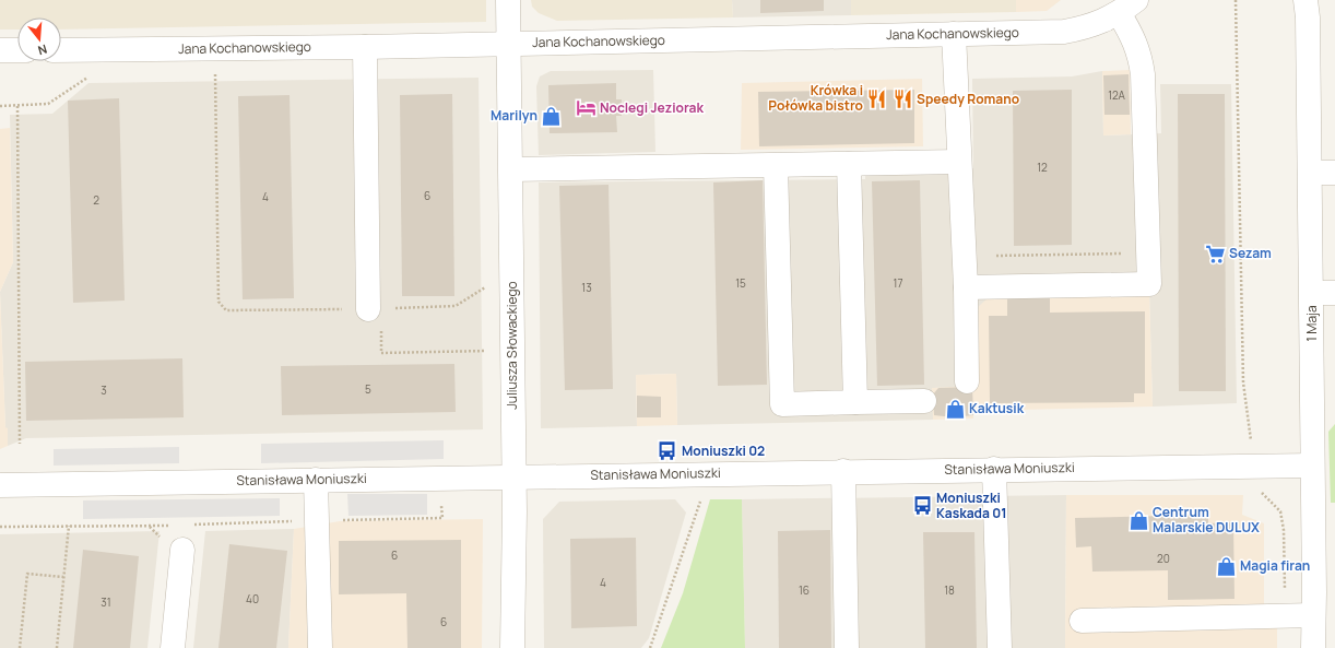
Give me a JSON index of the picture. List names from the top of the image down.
{
  "streets": {
    "street": [
      "Jana Kochanowskiego",
      "1 Maja",
      "Juliusza Słowackiego",
      "Stanisława Moniuszki"
    ]
  },
  "crossings": [
    ["Jana Kochanowskiego", "Juliusza Słowackiego"],
    ["1 Maja", "Stanisława Moniuszki"],
    ["Juliusza Słowackiego", "Stanisława Moniuszki"]
  ],
  "places": {
    "restaurant": ["Krówka i Połówka bistro", "Speedy Romano"],
    "hotel": ["Noclegi Jeziorak"],
    "shop": [
      "Marilyn",
      "Kaktusik",
      "Centrum Malarskie DULUX",
      "Magia firan"
    ],
    "supermarket": ["Sezam"],
    "bus stop": ["Moniuszki 02", "Moniuszki Kaskada 01"]
  },
  "house_numbers": [
    "12A",
    "12",
    "6",
    "4",
    "2",
    "15",
    "17",
    "13",
    "5",
    "3",
    "6",
    "20",
    "4",
    "16",
    "18",
    "40",
    "31",
    "6"
  ],
  "north": "bottom"
}
